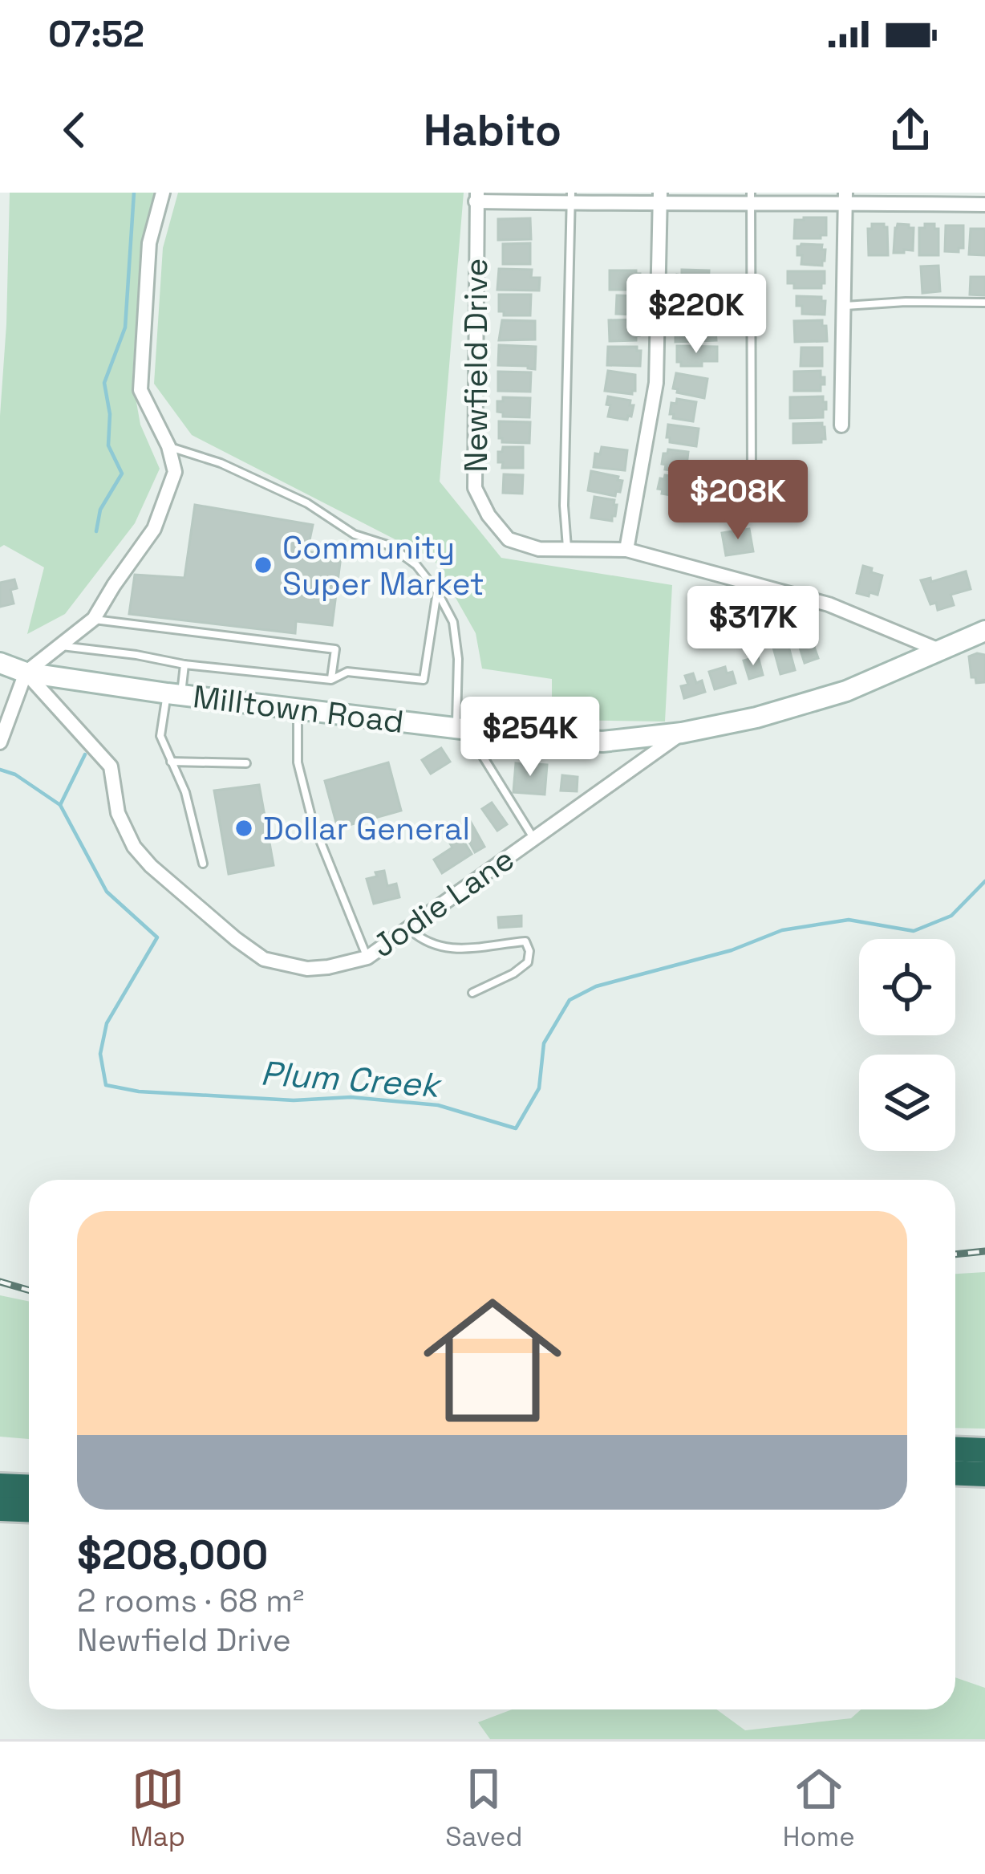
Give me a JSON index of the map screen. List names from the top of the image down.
{
  "streets": {
    "street": ["Newfield Drive", "Milltown Road", "Jodie Lane"]
  },
  "crossings": [
    ["Newfield Drive", "Milltown Road"],
    ["Milltown Road", "Jodie Lane"]
  ],
  "water": ["Plum Creek"],
  "places": ["Community Super Market", "Dollar General"],
  "page": {
    "status": "07:52",
    "header": "Habito",
    "price": [
      "$220K",
      "$208K",
      "$317K",
      "$254K"
    ],
    "list": [
      {
        "name": "$208,000",
        "note": "2 rooms · 68 m² · Newfield Drive"
      }
    ],
    "tabs": ["Map", "Saved", "Home"]
  }
}
